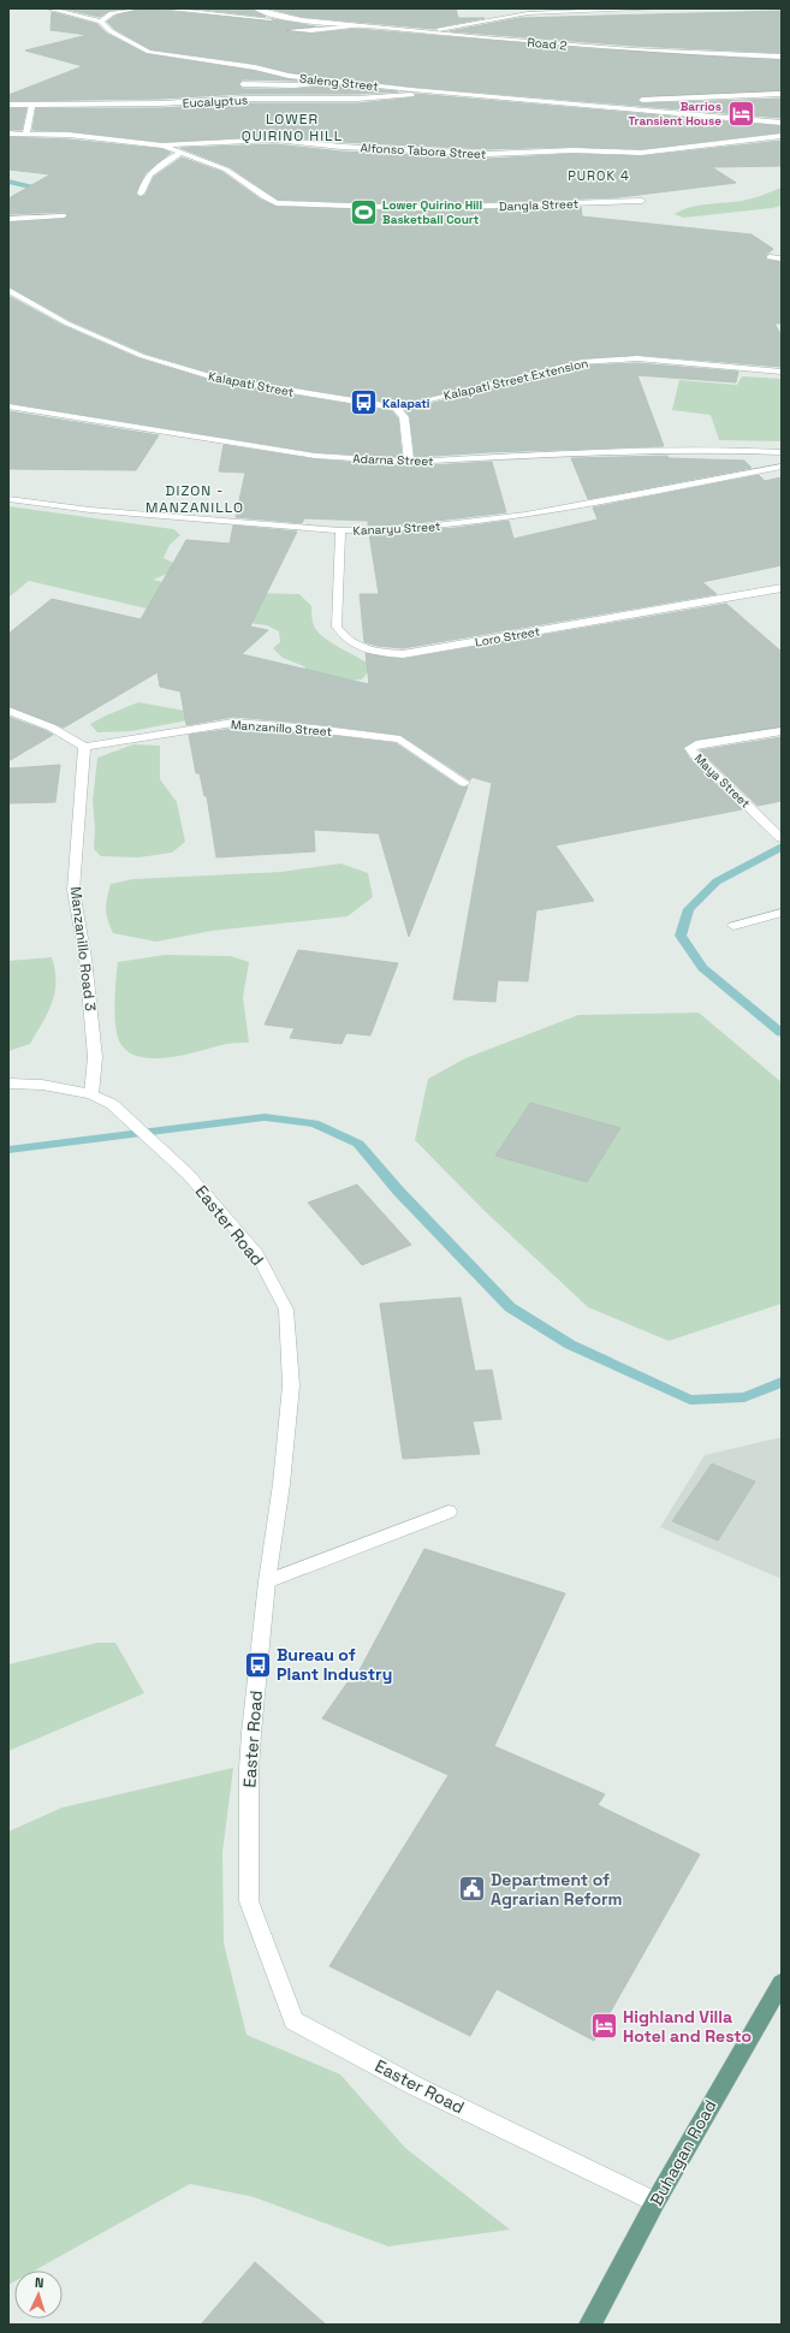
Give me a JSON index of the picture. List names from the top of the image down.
{
  "streets": {
    "main road": ["Buhagan Road"],
    "street": [
      "Road 2",
      "Saleng Street",
      "Eucalyptus",
      "Alfonso Tabora Street",
      "Dangla Street",
      "Kalapati Street Extension",
      "Kalapati Street",
      "Adarna Street",
      "Kanaryu Street",
      "Loro Street",
      "Manzanillo Street",
      "Maya Street",
      "Manzanillo Road 3",
      "Easter Road"
    ]
  },
  "crossings": [
    ["Saleng Street", "Eucalyptus"],
    ["Alfonso Tabora Street", "Dangla Street"],
    ["Kalapati Street Extension", "Kalapati Street"],
    ["Kanaryu Street", "Loro Street"],
    ["Manzanillo Street", "Manzanillo Road 3"],
    ["Manzanillo Road 3", "Easter Road"],
    ["Easter Road", "Buhagan Road"]
  ],
  "districts": ["LOWER QUIRINO HILL", "PUROK 4", "DIZON - MANZANILLO"],
  "places": {
    "hotel": ["Barrios Transient House", "Highland Villa Hotel and Resto"],
    "sports": ["Lower Quirino Hill Basketball Court"],
    "bus stop": ["Kalapati", "Bureau of Plant Industry"],
    "public building": ["Department of Agrarian Reform"]
  },
  "north": "top"
}
